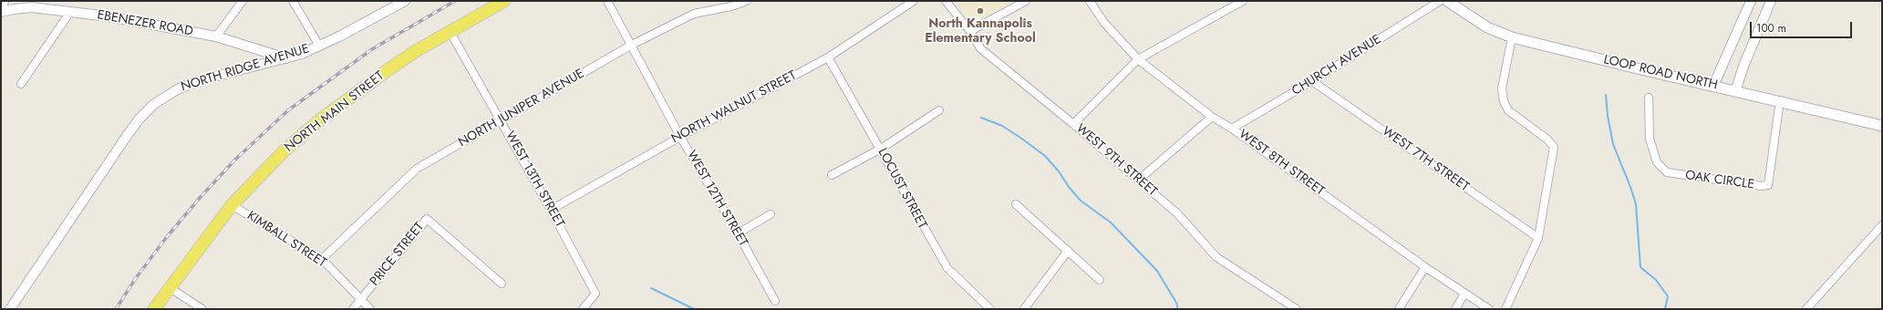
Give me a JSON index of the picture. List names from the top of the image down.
{
  "streets": {
    "main road": ["LOOP ROAD NORTH", "NORTH MAIN STREET"],
    "street": [
      "EBENEZER ROAD",
      "CHURCH AVENUE",
      "NORTH RIDGE AVENUE",
      "NORTH WALNUT STREET",
      "NORTH JUNIPER AVENUE",
      "WEST 7TH STREET",
      "WEST 9TH STREET",
      "WEST 8TH STREET",
      "WEST 13TH STREET",
      "OAK CIRCLE",
      "LOCUST STREET",
      "WEST 12TH STREET",
      "KIMBALL STREET",
      "PRICE STREET"
    ]
  },
  "crossings": [
    ["EBENEZER ROAD", "NORTH RIDGE AVENUE"],
    ["CHURCH AVENUE", "WEST 7TH STREET"],
    ["CHURCH AVENUE", "WEST 8TH STREET"],
    ["LOOP ROAD NORTH", "OAK CIRCLE"],
    ["NORTH WALNUT STREET", "WEST 13TH STREET"],
    ["NORTH WALNUT STREET", "LOCUST STREET"],
    ["NORTH WALNUT STREET", "WEST 12TH STREET"],
    ["NORTH JUNIPER AVENUE", "WEST 13TH STREET"],
    ["NORTH JUNIPER AVENUE", "WEST 12TH STREET"],
    ["NORTH JUNIPER AVENUE", "KIMBALL STREET"],
    ["NORTH MAIN STREET", "WEST 13TH STREET"],
    ["NORTH MAIN STREET", "KIMBALL STREET"],
    ["KIMBALL STREET", "PRICE STREET"]
  ],
  "places": ["North Kannapolis Elementary School"],
  "scale_bar": "100 m"
}
